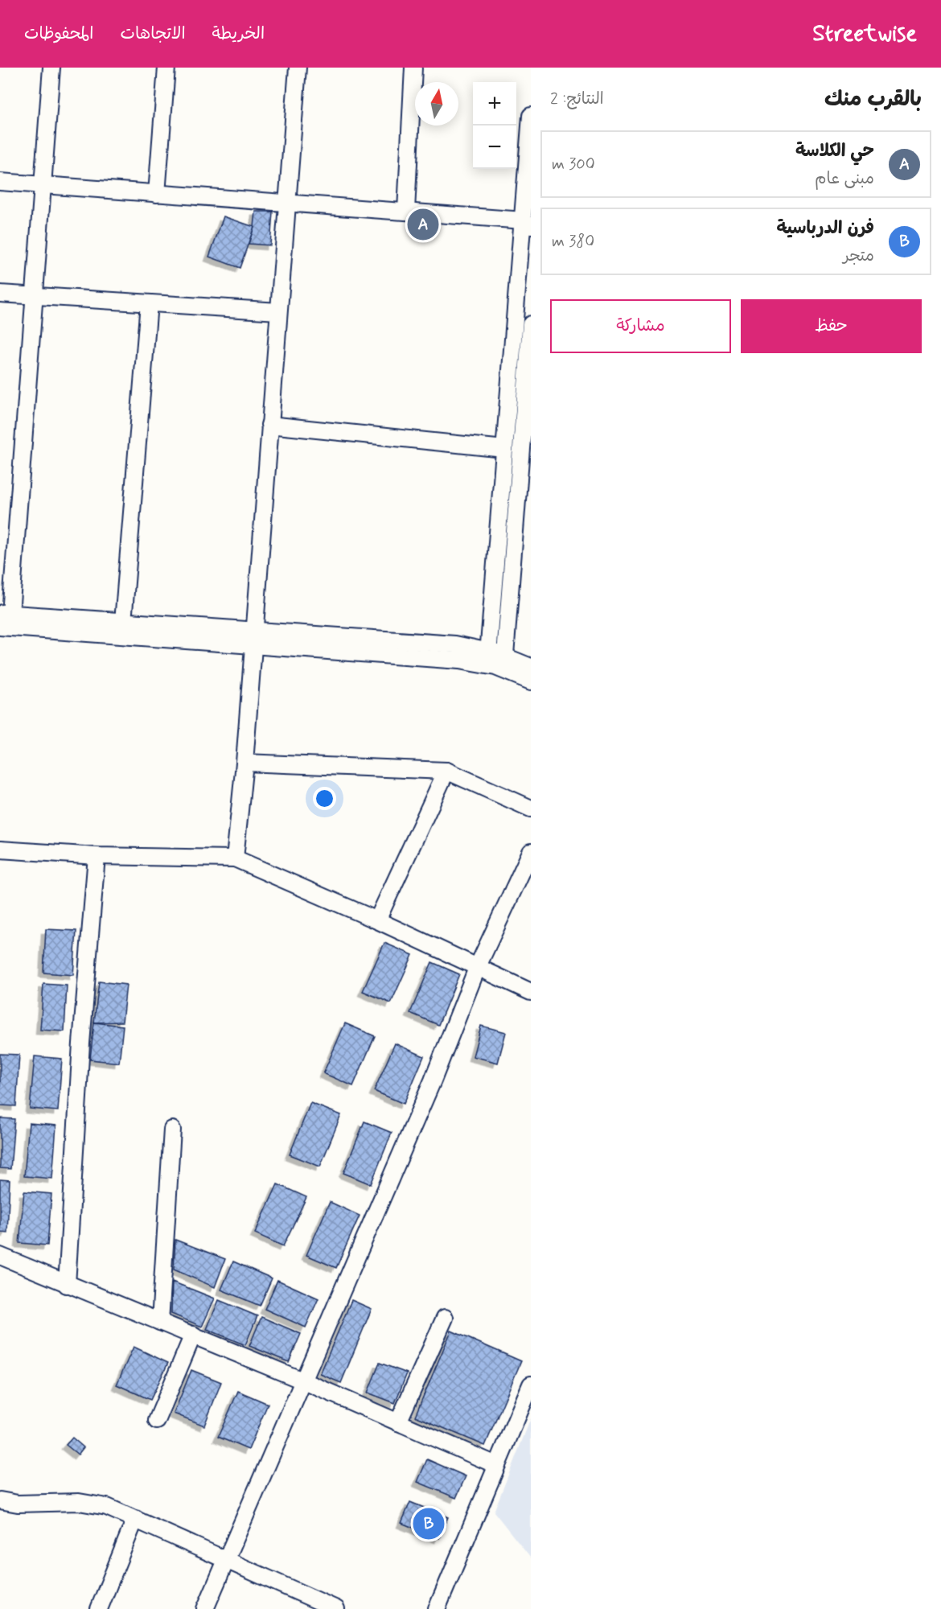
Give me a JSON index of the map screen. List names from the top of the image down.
{
  "north": "top",
  "page": {
    "header": "Streetwise",
    "nav": ["الخريطة", "الاتجاهات", "المحفوظات"],
    "heading": ["بالقرب منك", "النتائج: 2"],
    "map_buttons": ["+", "−"],
    "list": [
      {
        "mark": "A",
        "name": "حي الكلاسة",
        "note": "مبنى عام",
        "value": "300 m"
      },
      {
        "mark": "B",
        "name": "فرن الدرباسية",
        "note": "متجر",
        "value": "380 m"
      }
    ],
    "pins": ["A", "B"],
    "buttons": ["حفظ", "مشاركة"]
  }
}
